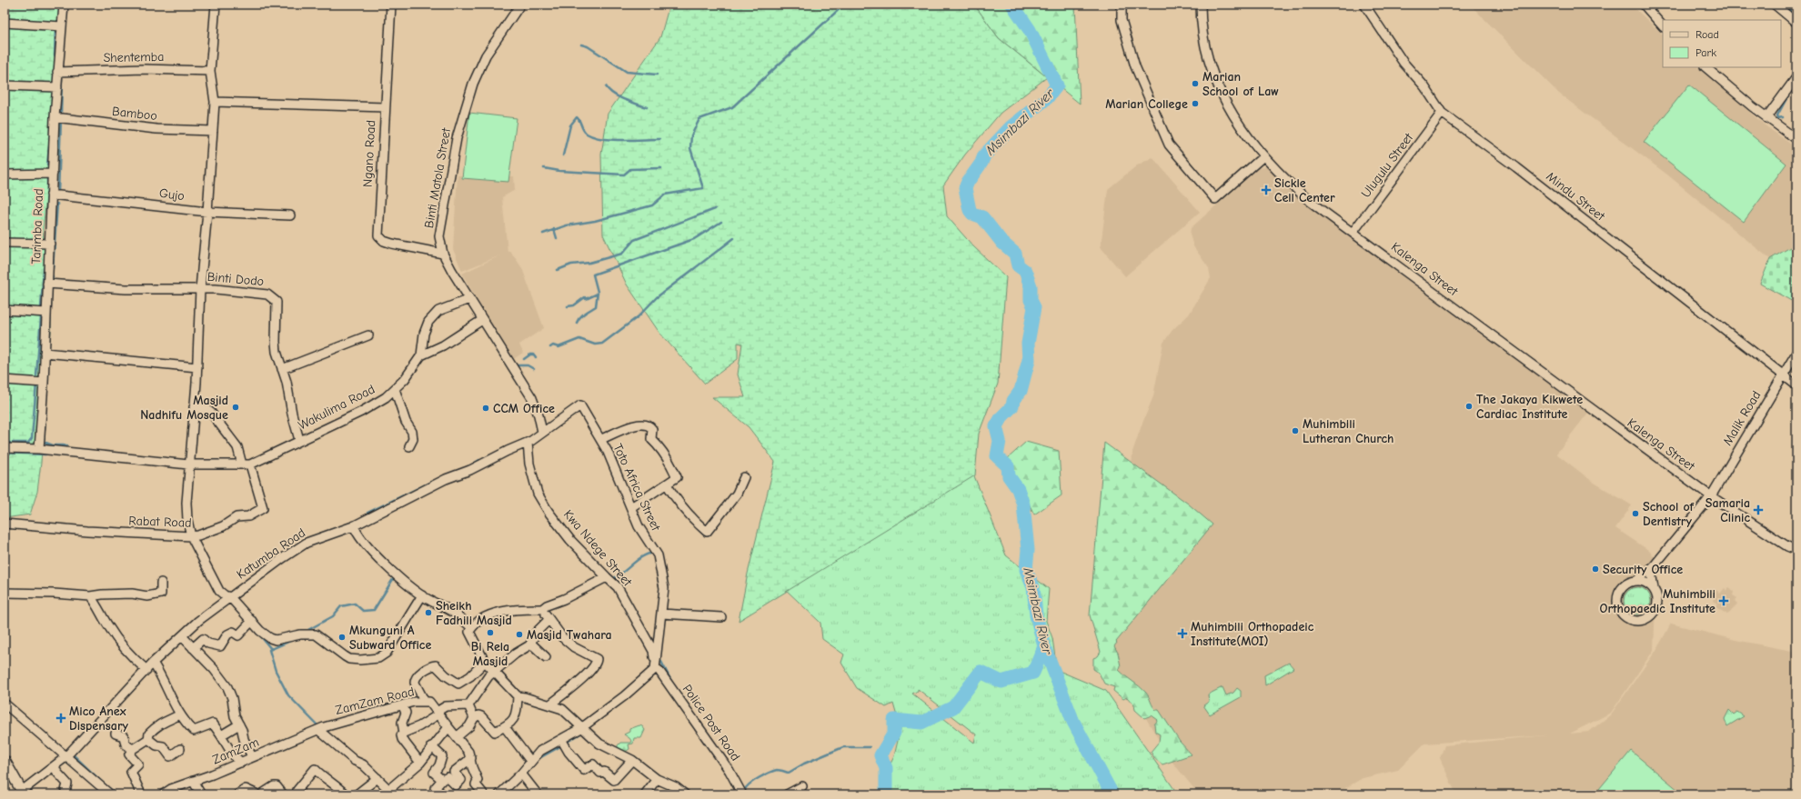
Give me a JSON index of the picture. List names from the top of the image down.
{
  "streets": {
    "street": [
      "Shentemba",
      "Bamboo",
      "Ngano Road",
      "Ulugulu Street",
      "Binti Matola Street",
      "Gujo",
      "Mindu Street",
      "Tarimba Road",
      "Kalenga Street",
      "Binti Dodo",
      "Wakulima Road",
      "Malik Road",
      "Toto Africa Street",
      "Rabat Road",
      "Kwa Ndege Street",
      "Katumba Road",
      "ZamZam Road",
      "Police Post Road",
      "ZamZam"
    ]
  },
  "crossings": [
    ["Shentemba", "Tarimba Road"],
    ["Bamboo", "Tarimba Road"],
    ["Ngano Road", "Binti Matola Street"],
    ["Ulugulu Street", "Mindu Street"],
    ["Ulugulu Street", "Kalenga Street"],
    ["Binti Matola Street", "Wakulima Road"],
    ["Binti Matola Street", "Katumba Road"],
    ["Gujo", "Tarimba Road"],
    ["Mindu Street", "Malik Road"],
    ["Tarimba Road", "Binti Dodo"],
    ["Kalenga Street", "Malik Road"],
    ["Binti Dodo", "Wakulima Road"],
    ["Wakulima Road", "Rabat Road"],
    ["Toto Africa Street", "Kwa Ndege Street"],
    ["Toto Africa Street", "Katumba Road"],
    ["Toto Africa Street", "Police Post Road"],
    ["Kwa Ndege Street", "Katumba Road"],
    ["Kwa Ndege Street", "Police Post Road"],
    ["ZamZam Road", "ZamZam"]
  ],
  "water": ["Msimbazi River"],
  "places": {
    "other": [
      "Marian School of Law",
      "Marian College",
      "The Jakaya Kikwete Cardiac Institute",
      "Masjid Nadhifu Mosque",
      "CCM Office",
      "Muhimbili Lutheran Church",
      "School of Dentistry",
      "Security Office",
      "Sheikh Fadhili Masjid",
      "Bi Rela Masjid",
      "Masjid Twahara",
      "Mkunguni A Subward Office"
    ],
    "health": [
      "Sickle Cell Center",
      "Samaria Clinic",
      "Muhimbili Orthopaedic Institute",
      "Muhimbili Orthopadeic Institute(MOI)",
      "Mico Anex Dispensary"
    ]
  },
  "legend": ["Road", "Park"]
}
